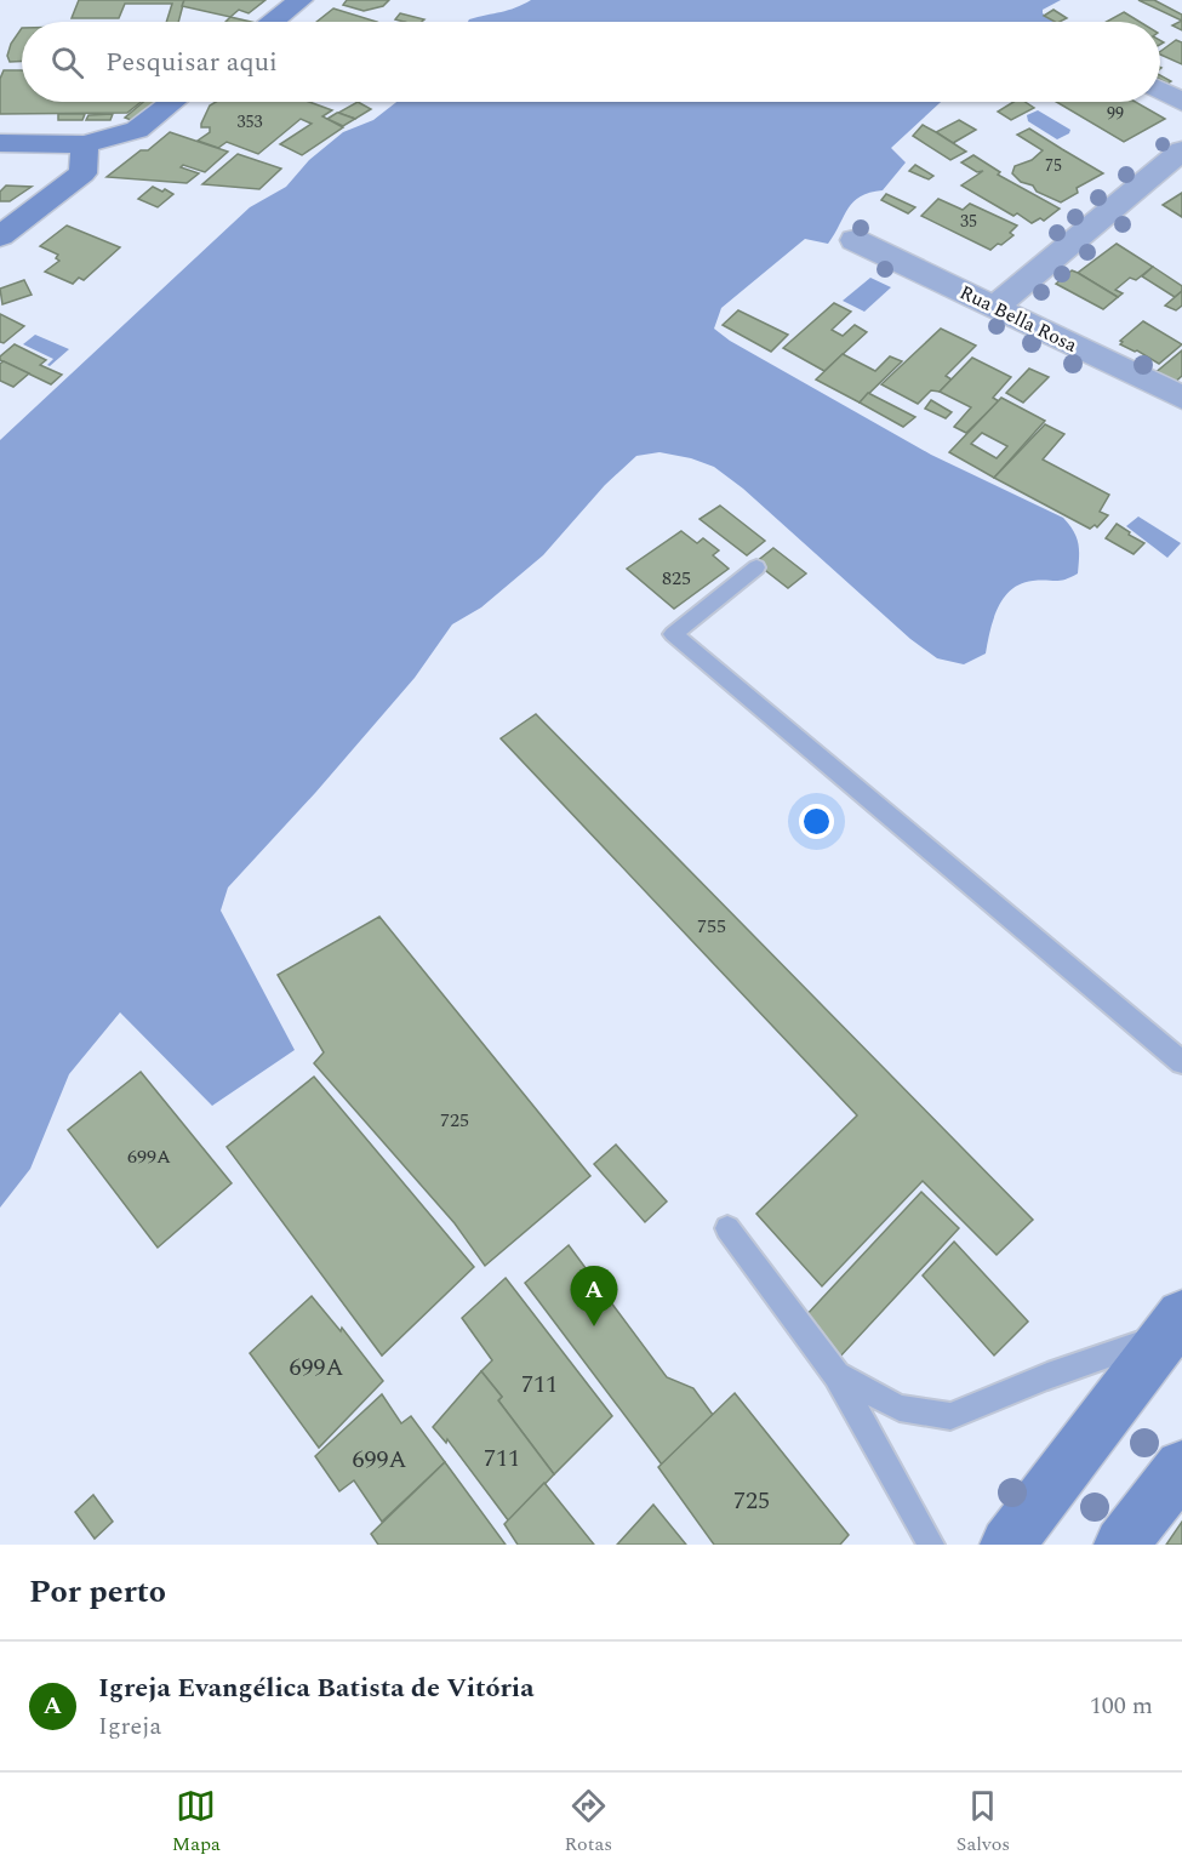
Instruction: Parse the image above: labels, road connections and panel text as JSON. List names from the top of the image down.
{
  "streets": {
    "street": ["Rua Bella Rosa"]
  },
  "house_numbers": [
    "99",
    "353",
    "75",
    "35",
    "825",
    "755",
    "725",
    "699A",
    "699A",
    "711",
    "711",
    "699A",
    "725"
  ],
  "page": {
    "search": "Pesquisar aqui",
    "pins": "A",
    "heading": "Por perto",
    "list": [
      {
        "mark": "A",
        "name": "Igreja Evangélica Batista de Vitória",
        "note": "Igreja",
        "value": "100 m"
      }
    ],
    "nav": ["Mapa", "Rotas", "Salvos"]
  }
}
